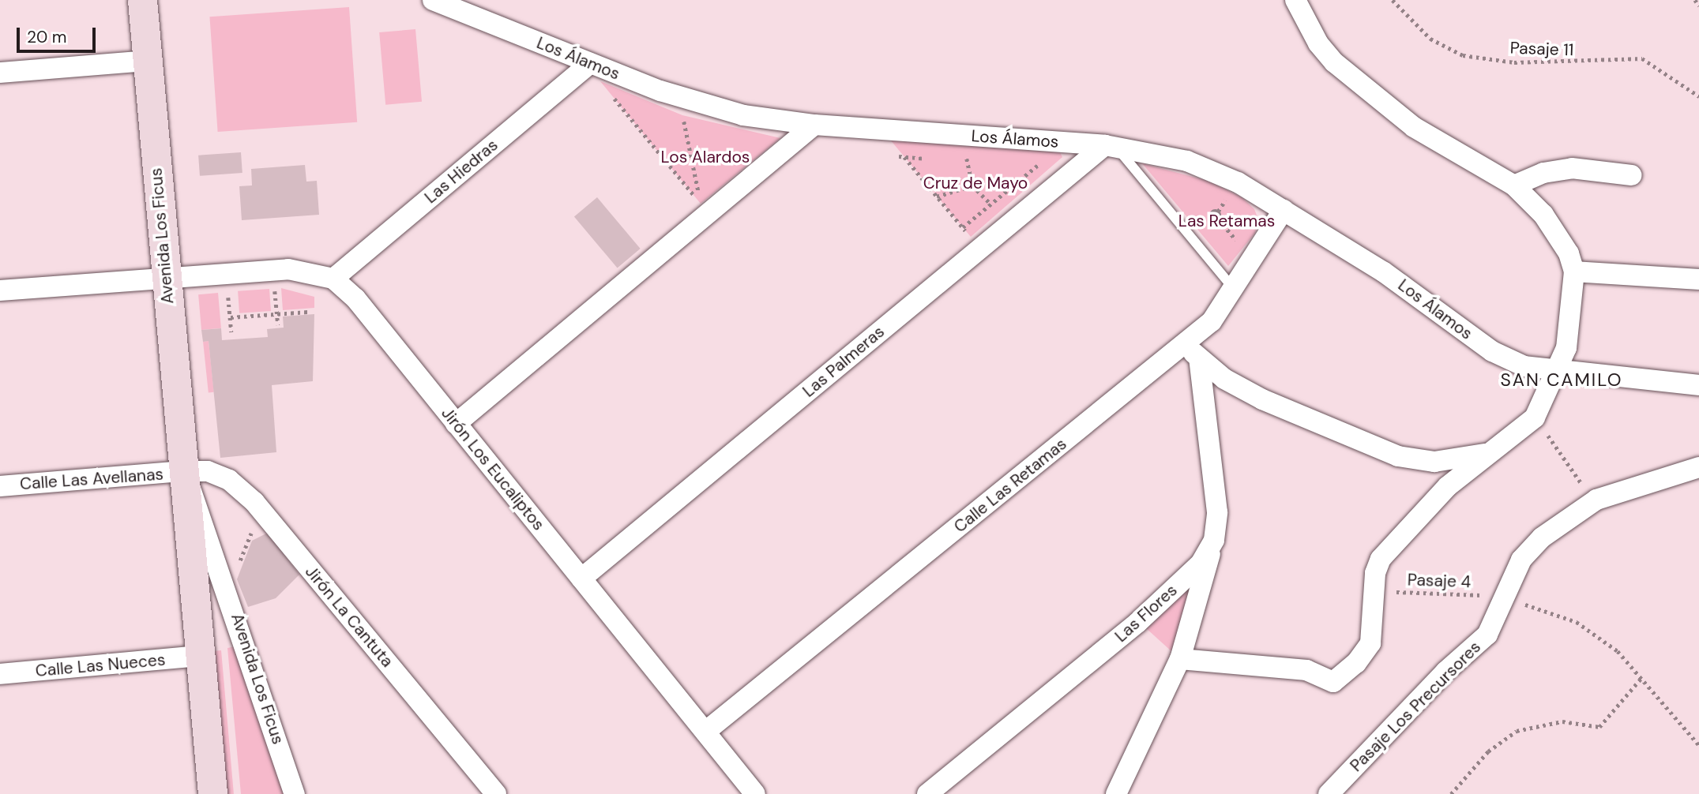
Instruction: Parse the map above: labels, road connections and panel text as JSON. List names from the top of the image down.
{
  "streets": {
    "street": [
      "Los Álamos",
      "Las Hiedras",
      "Avenida Los Ficus",
      "Las Palmeras",
      "Jirón Los Eucaliptos",
      "Calle Las Avellanas",
      "Calle Las Retamas",
      "Las Flores",
      "Jirón La Cantuta",
      "Calle Las Nueces",
      "Pasaje Los Precursores"
    ],
    "path": ["Pasaje 11", "Pasaje 4"]
  },
  "crossings": [
    ["Los Álamos", "Las Hiedras"],
    ["Los Álamos", "Las Palmeras"],
    ["Los Álamos", "Calle Las Retamas"],
    ["Las Hiedras", "Jirón Los Eucaliptos"],
    ["Avenida Los Ficus", "Jirón Los Eucaliptos"],
    ["Avenida Los Ficus", "Calle Las Avellanas"],
    ["Avenida Los Ficus", "Jirón La Cantuta"],
    ["Avenida Los Ficus", "Calle Las Nueces"],
    ["Las Palmeras", "Jirón Los Eucaliptos"],
    ["Jirón Los Eucaliptos", "Calle Las Retamas"],
    ["Calle Las Avellanas", "Jirón La Cantuta"],
    ["Calle Las Retamas", "Las Flores"],
    ["Pasaje 4", "Pasaje Los Precursores"]
  ],
  "districts": ["SAN CAMILO"],
  "parks": ["Los Alardos", "Cruz de Mayo", "Las Retamas"],
  "scale_bar": "20 m"
}
